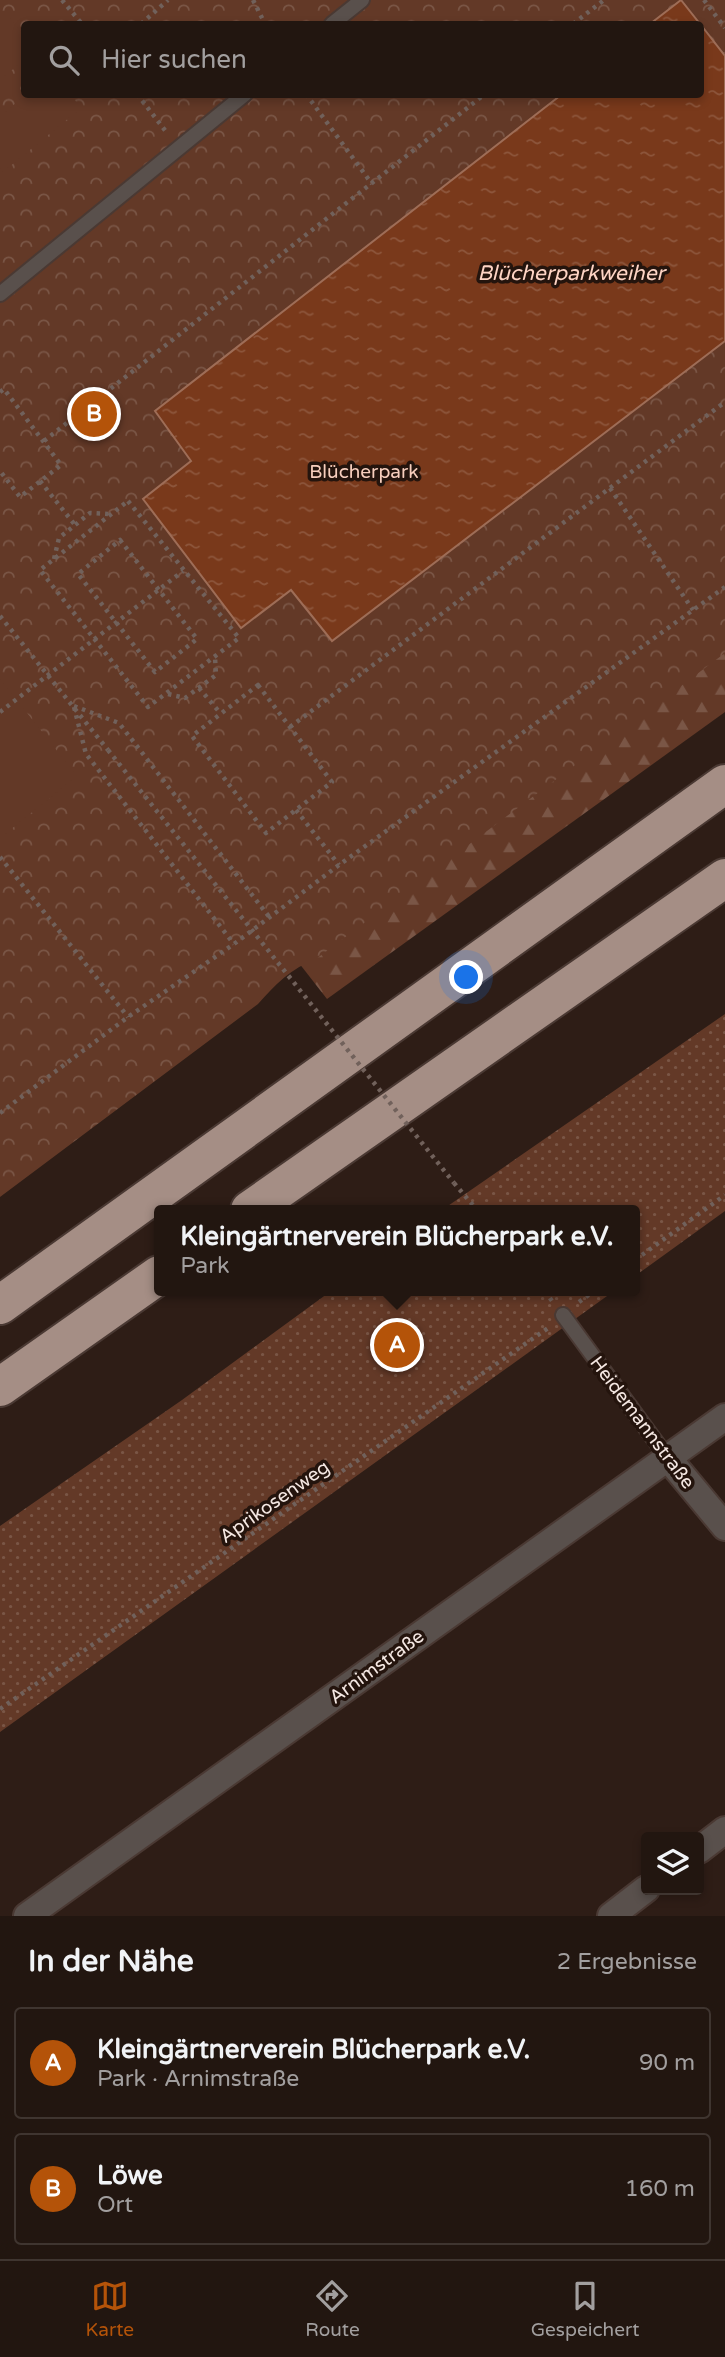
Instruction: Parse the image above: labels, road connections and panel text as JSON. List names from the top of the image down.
{
  "streets": {
    "street": ["Heidemannstraße", "Arnimstraße"],
    "path": ["Aprikosenweg"]
  },
  "crossings": [
    ["Heidemannstraße", "Aprikosenweg"],
    ["Heidemannstraße", "Arnimstraße"]
  ],
  "water": ["Blücherparkweiher"],
  "parks": ["Blücherpark"],
  "page": {
    "search": "Hier suchen",
    "pins": ["B", "A"],
    "popup": ["Kleingärtnerverein Blücherpark e.V.", "Park"],
    "heading": ["In der Nähe", "2 Ergebnisse"],
    "list": [
      {
        "mark": "A",
        "name": "Kleingärtnerverein Blücherpark e.V.",
        "note": "Park · Arnimstraße",
        "value": "90 m"
      },
      {
        "mark": "B",
        "name": "Löwe",
        "note": "Ort",
        "value": "160 m"
      }
    ],
    "nav": ["Karte", "Route", "Gespeichert"]
  }
}
